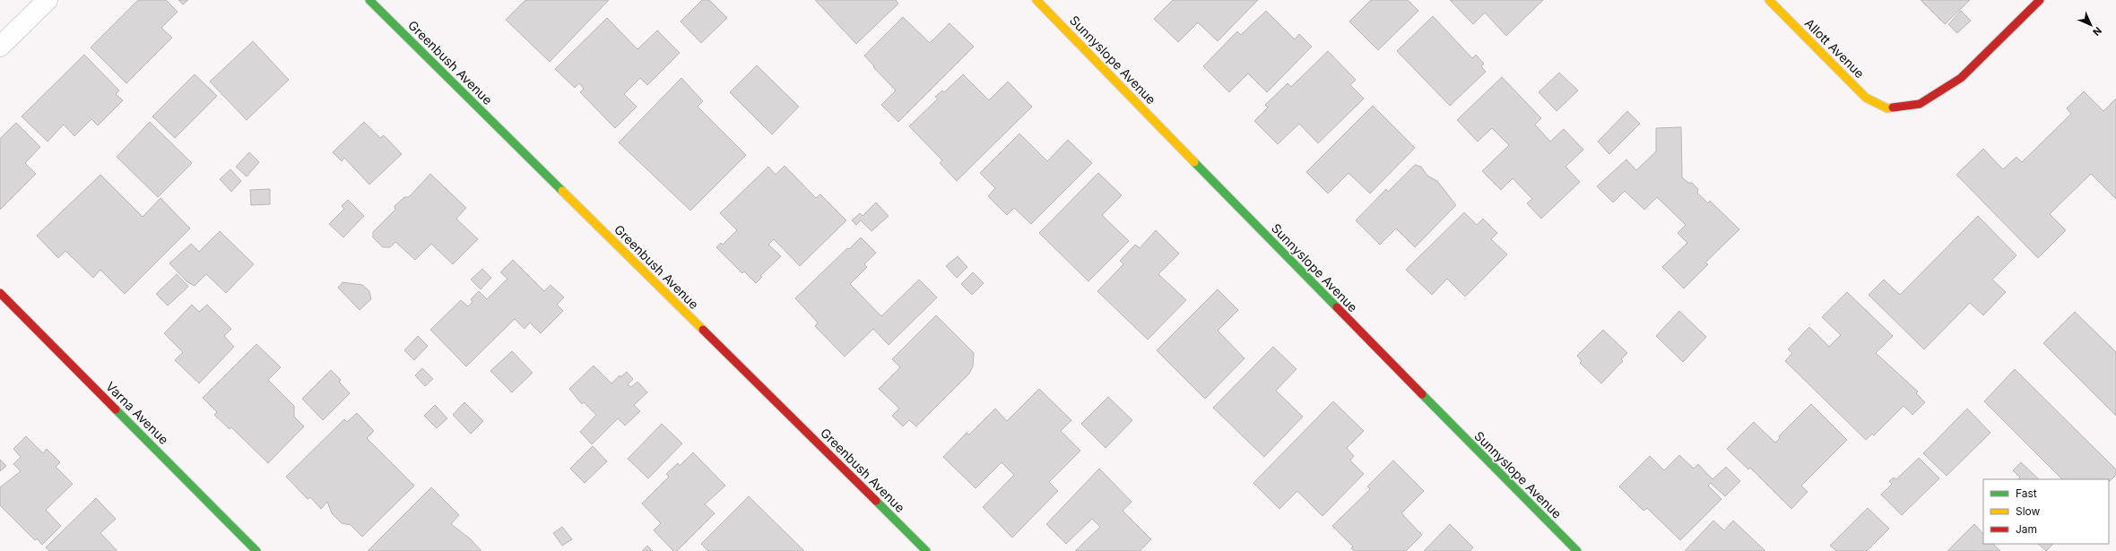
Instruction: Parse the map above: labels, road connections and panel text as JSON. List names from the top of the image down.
{
  "streets": {
    "street": [
      "Allott Avenue",
      "Sunnyslope Avenue",
      "Greenbush Avenue",
      "Varna Avenue"
    ]
  },
  "legend": ["Fast", "Slow", "Jam"],
  "north": "bottom right"
}
